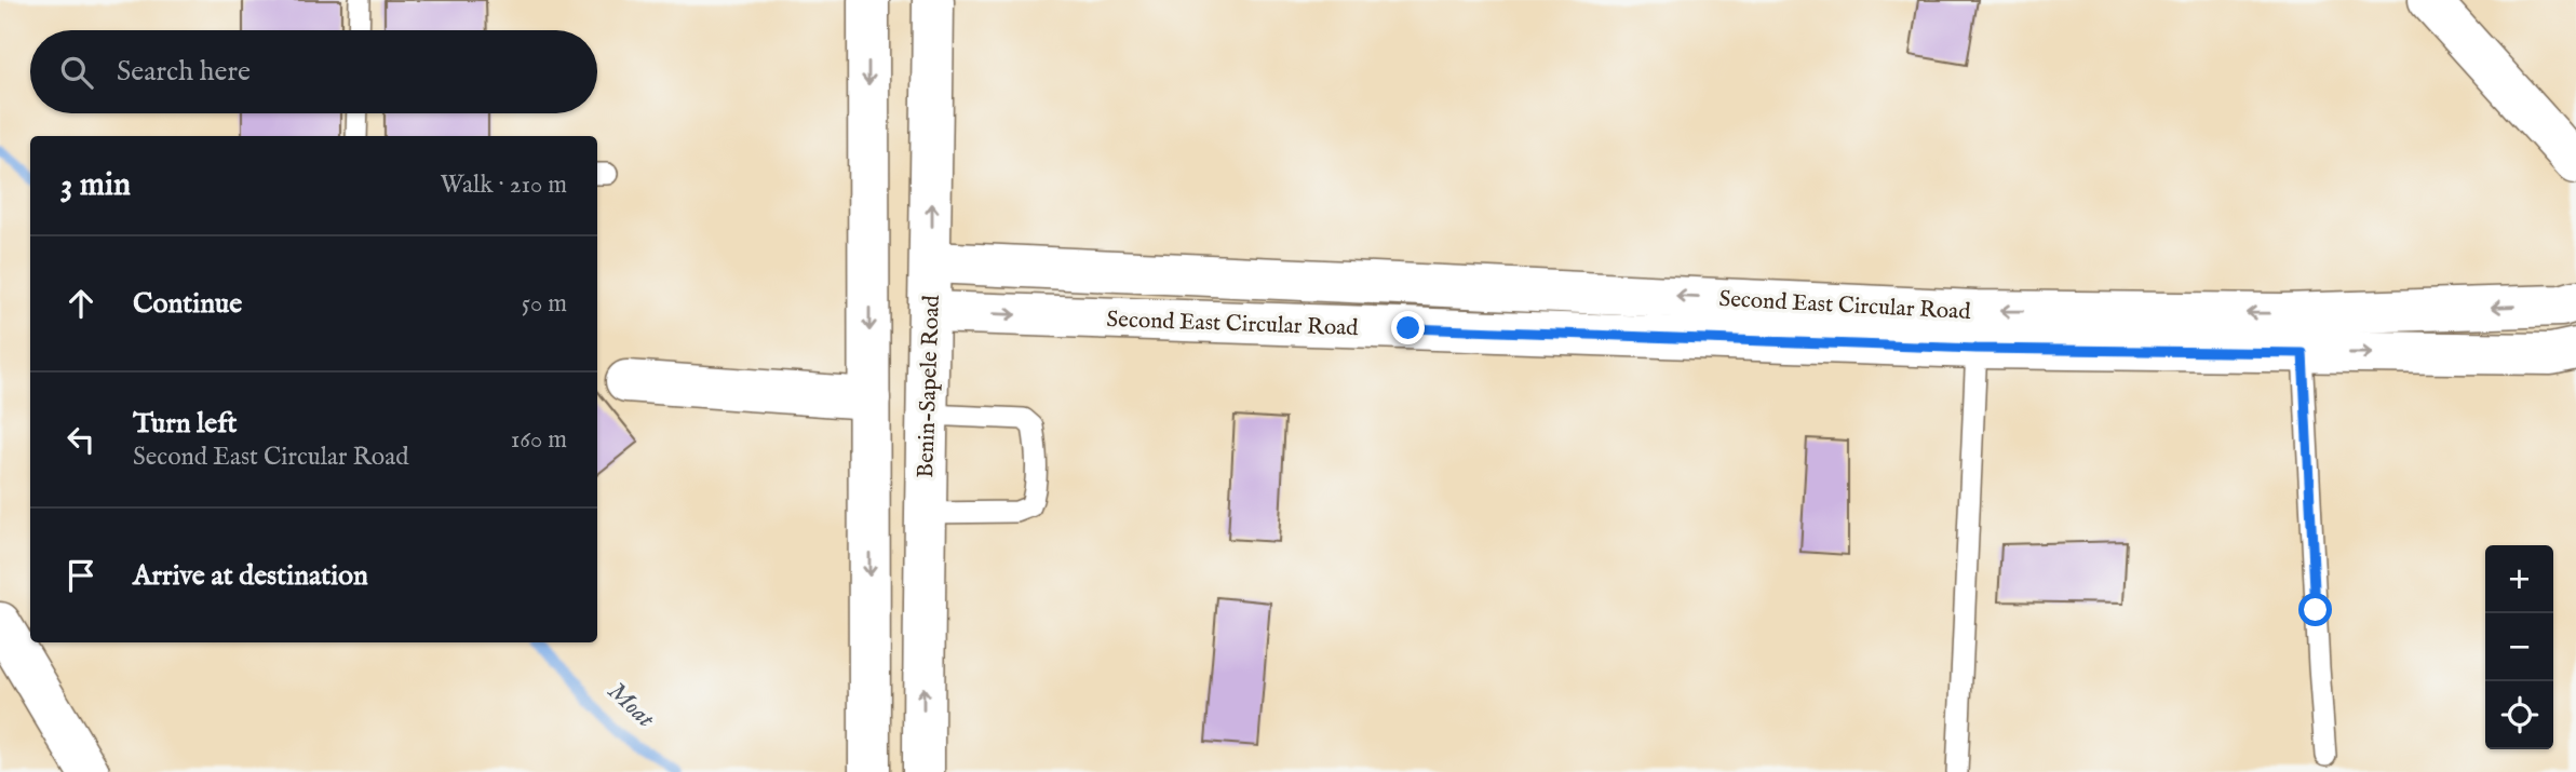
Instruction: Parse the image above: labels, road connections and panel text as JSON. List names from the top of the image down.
{
  "streets": {
    "main road": ["Second East Circular Road", "Benin-Sapele Road"]
  },
  "crossings": [
    ["Second East Circular Road", "Benin-Sapele Road"]
  ],
  "water": ["Moat"],
  "page": {
    "search": "Search here",
    "heading": ["3 min", "Walk · 210 m"],
    "list": [
      ["Continue", "50 m"],
      ["Turn left", "Second East Circular Road", "160 m"],
      "Arrive at destination"
    ],
    "map_buttons": ["+", "−"]
  }
}
